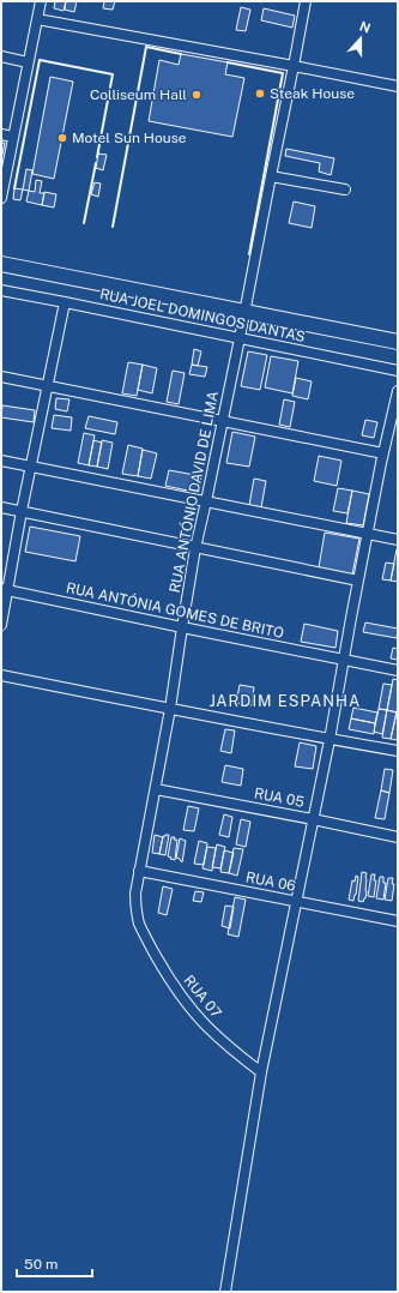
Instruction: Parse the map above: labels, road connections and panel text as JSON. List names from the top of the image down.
{
  "streets": {
    "street": [
      "RUA JOEL DOMINGOS DANTAS",
      "RUA ANTÓNIO DAVID DE LIMA",
      "RUA ANTÓNIA GOMES DE BRITO",
      "RUA 05",
      "RUA 06",
      "RUA 07"
    ]
  },
  "crossings": [
    ["RUA JOEL DOMINGOS DANTAS", "RUA ANTÓNIO DAVID DE LIMA"],
    ["RUA ANTÓNIO DAVID DE LIMA", "RUA ANTÓNIA GOMES DE BRITO"],
    ["RUA ANTÓNIO DAVID DE LIMA", "RUA 05"],
    ["RUA ANTÓNIO DAVID DE LIMA", "RUA 06"],
    ["RUA ANTÓNIO DAVID DE LIMA", "RUA 07"]
  ],
  "districts": ["JARDIM ESPANHA"],
  "places": ["Steak House", "Colliseum Hall", "Motel Sun House"],
  "scale_bar": "50 m",
  "north": "top"
}
